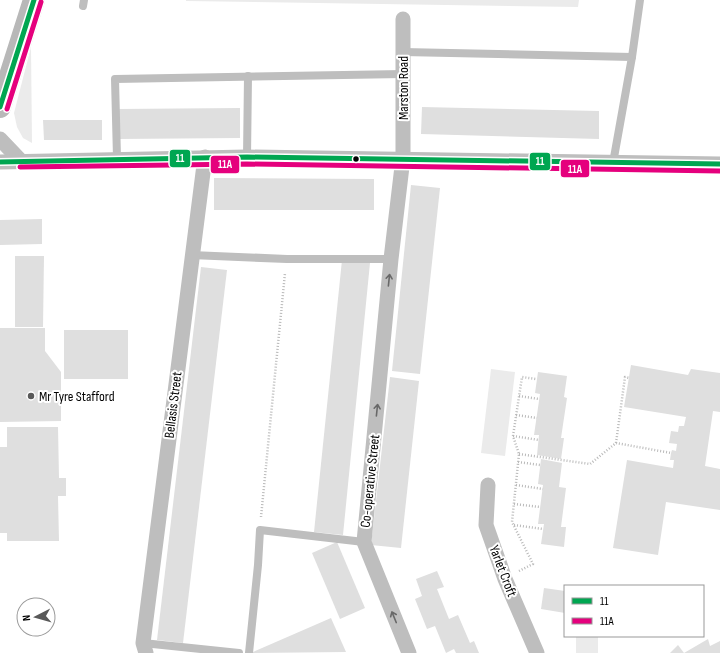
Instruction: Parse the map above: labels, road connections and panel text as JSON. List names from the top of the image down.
{
  "streets": {
    "street": [
      "Marston Road",
      "Bellasis Street",
      "Co-operative Street",
      "Yarlet Croft"
    ]
  },
  "crossings": [
    ["Marston Road", "Co-operative Street"]
  ],
  "one_way": ["Co-operative Street"],
  "places": ["Mr Tyre Stafford"],
  "lines": ["transit line 11", "transit line 11A"],
  "legend": ["11", "11A"],
  "north": "left"
}
